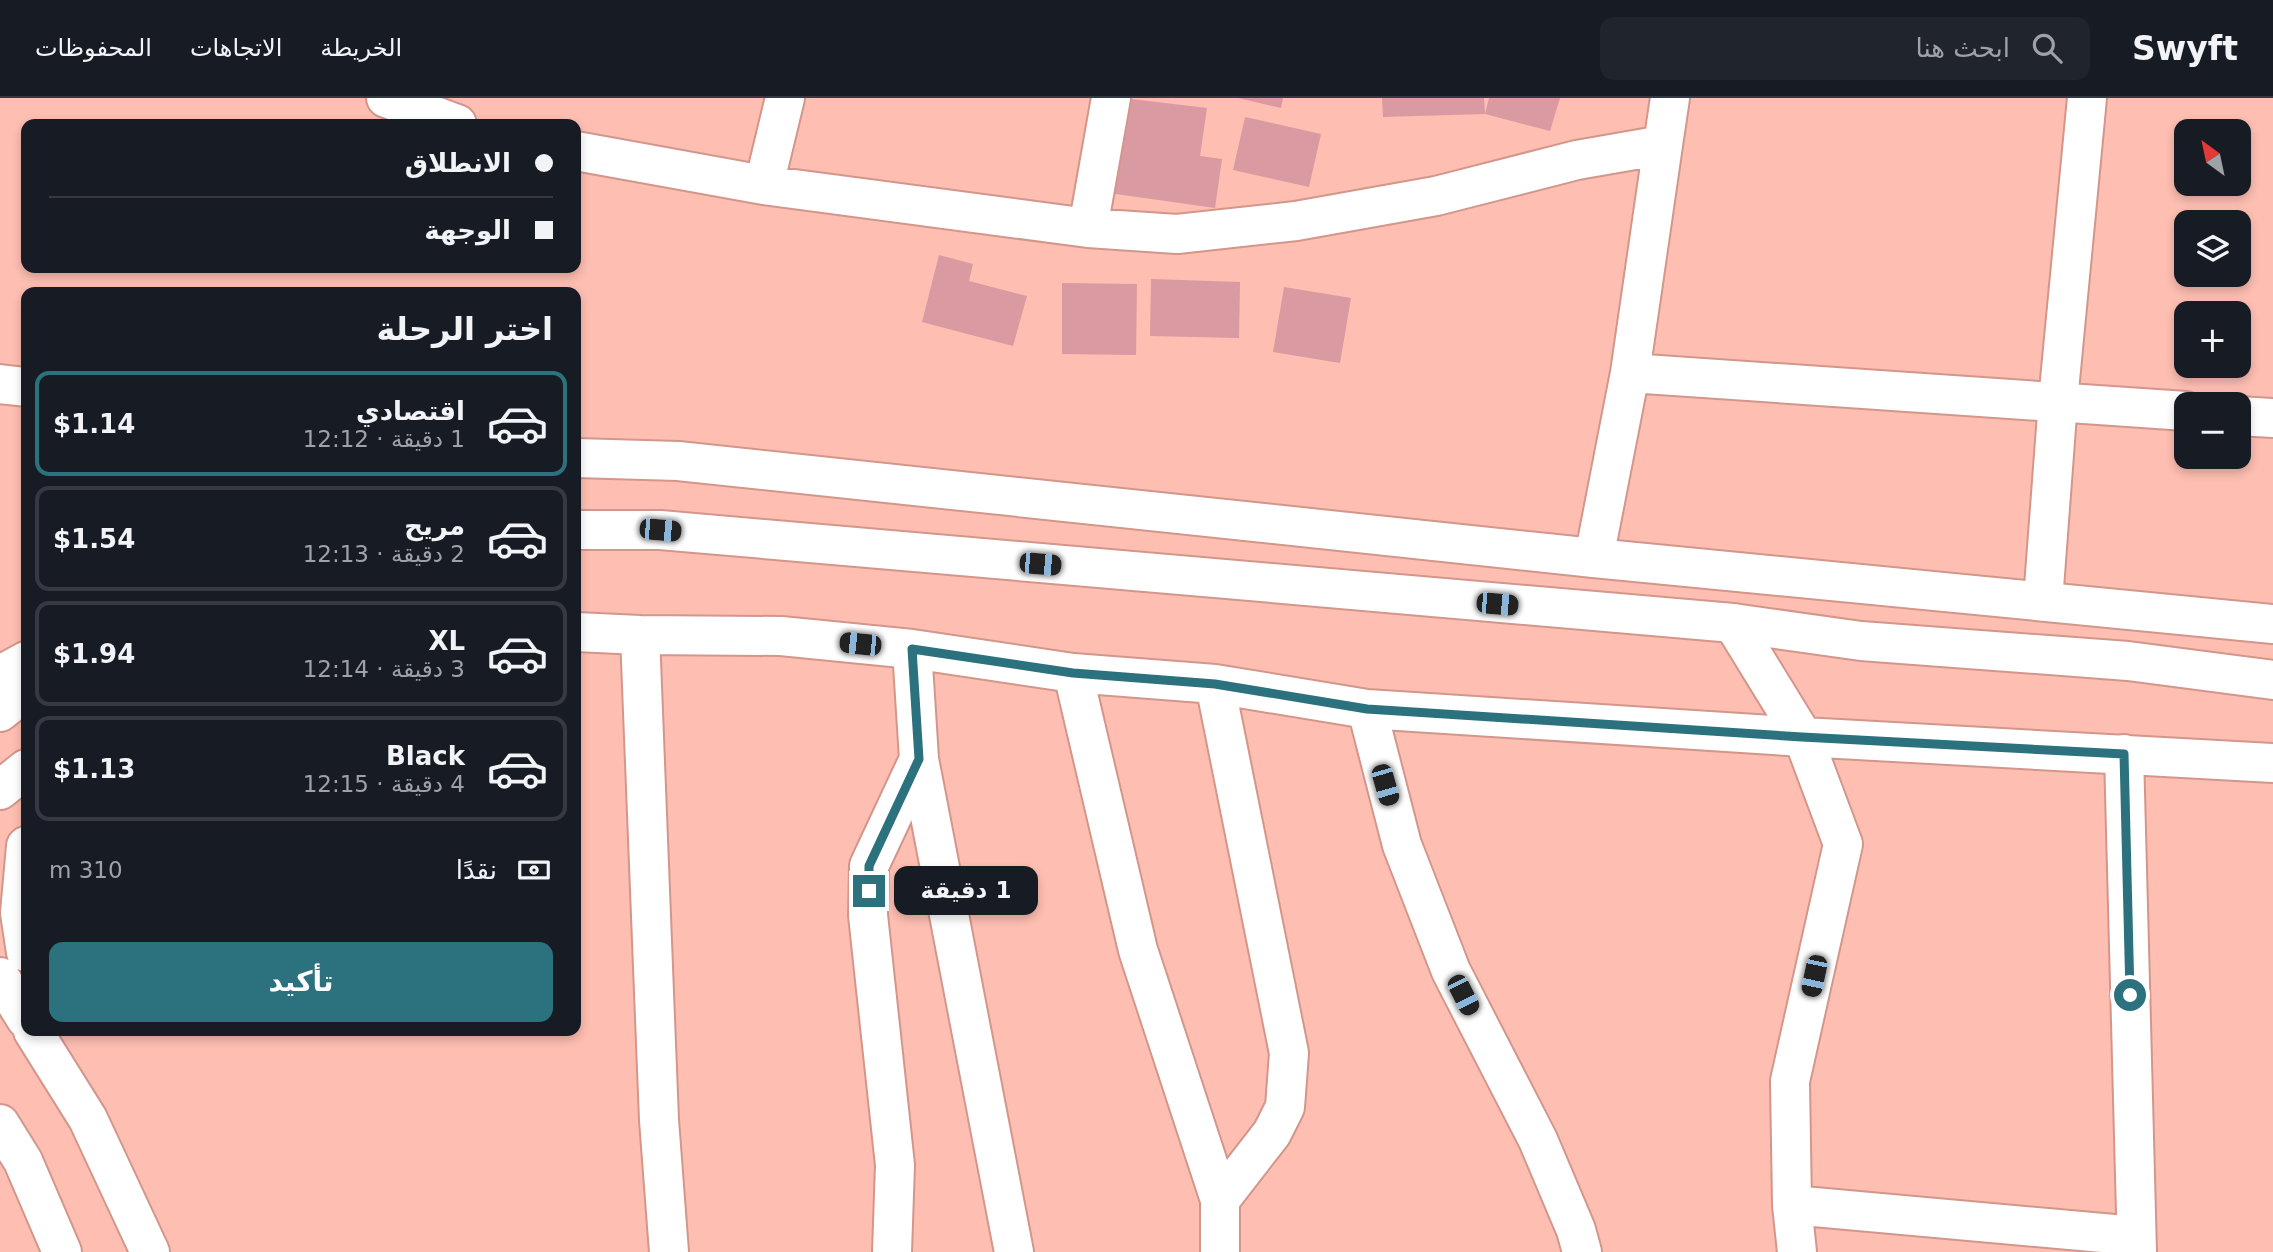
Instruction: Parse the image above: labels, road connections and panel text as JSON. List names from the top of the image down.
{
  "north": "top left",
  "page": {
    "header": "Swyft",
    "search": "ابحث هنا",
    "nav": ["الخريطة", "الاتجاهات", "المحفوظات"],
    "map_buttons": ["+", "−"],
    "banner": ["الانطلاق", "الوجهة"],
    "heading": "اختر الرحلة",
    "list": [
      {
        "name": "اقتصادي",
        "note": "1 دقيقة · 12:12",
        "value": "$1.14"
      },
      {
        "name": "مريح",
        "note": "2 دقيقة · 12:13",
        "value": "$1.54"
      },
      {
        "name": "XL",
        "note": "3 دقيقة · 12:14",
        "value": "$1.94"
      },
      {
        "name": "Black",
        "note": "4 دقيقة · 12:15",
        "value": "$1.13"
      }
    ],
    "pay": ["نقدًا", "310 m"],
    "bubble": "1 دقيقة",
    "buttons": "تأكيد"
  }
}
